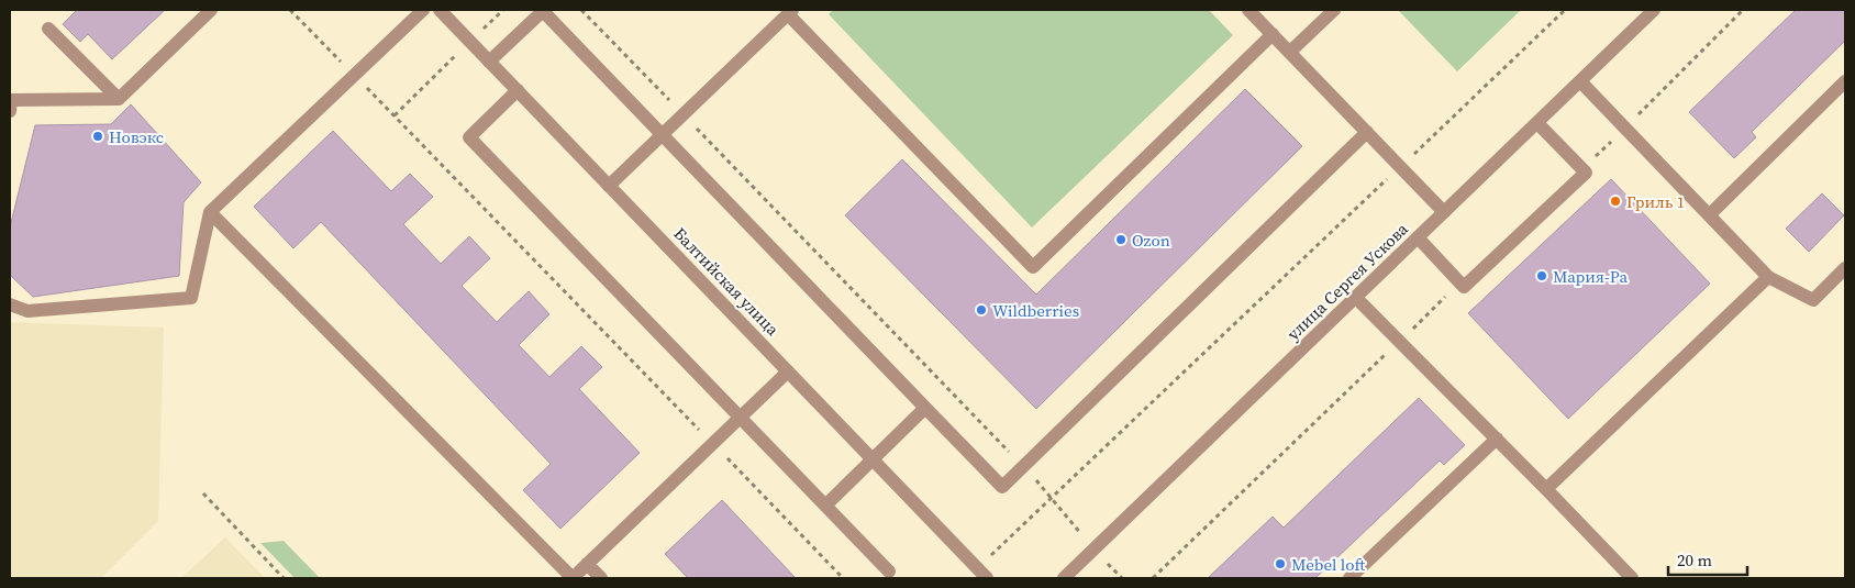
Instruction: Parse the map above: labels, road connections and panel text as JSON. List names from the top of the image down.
{
  "streets": {
    "street": ["Балтийская улица", "улица Сергея Ускова"]
  },
  "places": [
    "Новэкс",
    "Гриль 1",
    "Ozon",
    "Мария-Ра",
    "Wildberries",
    "Mebel loft"
  ],
  "scale_bar": "20 m"
}
